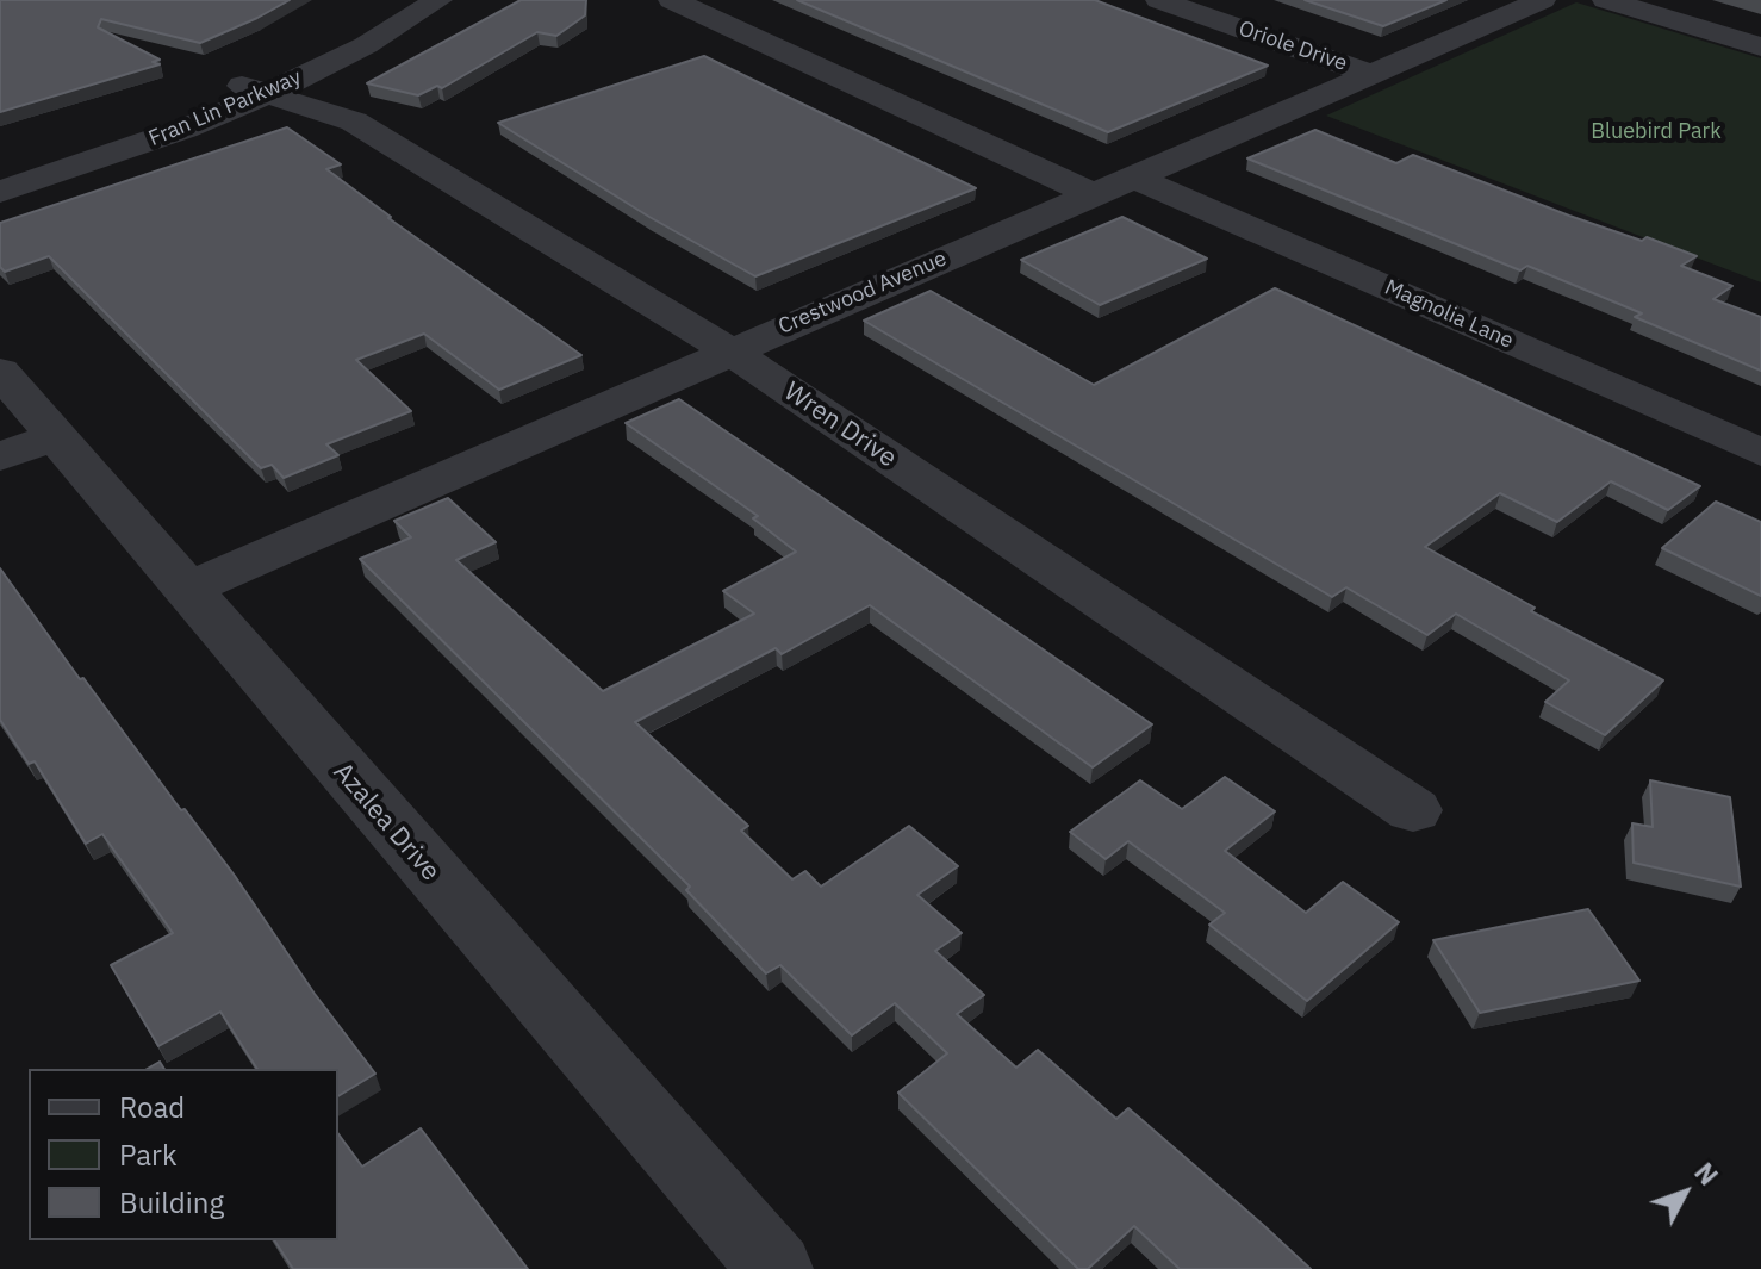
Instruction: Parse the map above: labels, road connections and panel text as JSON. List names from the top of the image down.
{
  "streets": {
    "street": [
      "Oriole Drive",
      "Fran Lin Parkway",
      "Crestwood Avenue",
      "Magnolia Lane",
      "Wren Drive",
      "Azalea Drive"
    ]
  },
  "crossings": [
    ["Oriole Drive", "Crestwood Avenue"],
    ["Fran Lin Parkway", "Wren Drive"],
    ["Crestwood Avenue", "Magnolia Lane"],
    ["Crestwood Avenue", "Wren Drive"],
    ["Crestwood Avenue", "Azalea Drive"]
  ],
  "parks": ["Bluebird Park"],
  "legend": ["Road", "Park", "Building"],
  "north": "top right"
}
